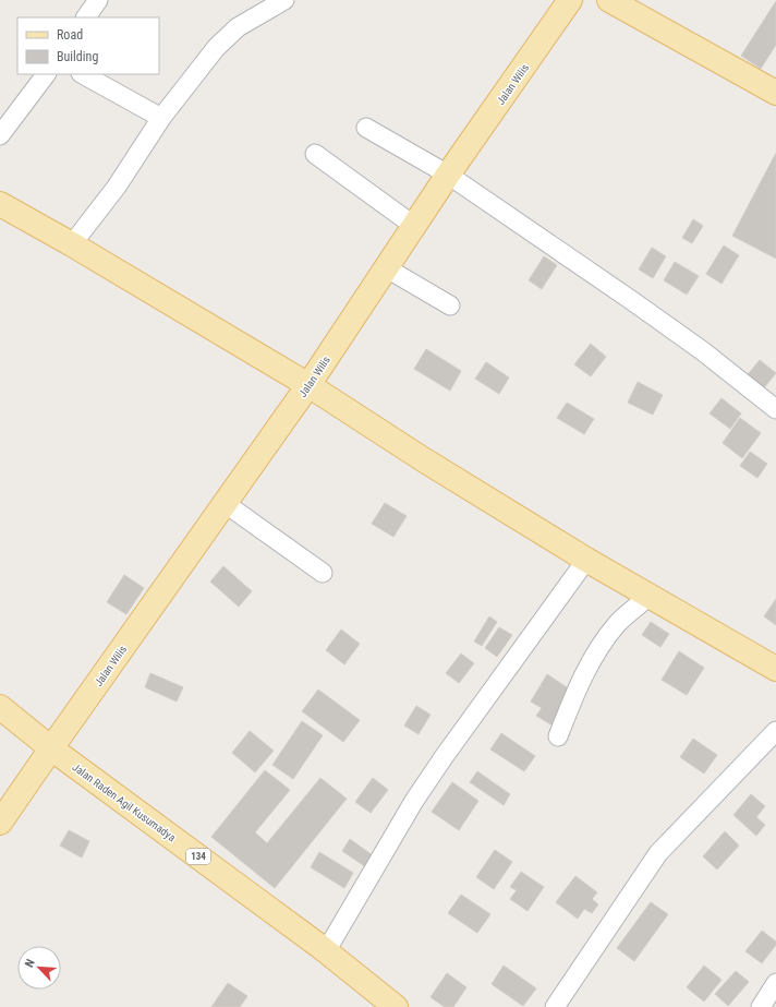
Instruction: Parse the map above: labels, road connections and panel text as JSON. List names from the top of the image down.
{
  "streets": {
    "main road": ["Jalan Wilis", "Jalan Raden Agil Kusumadya", "134"]
  },
  "crossings": [
    ["Jalan Wilis", "Jalan Raden Agil Kusumadya"]
  ],
  "legend": ["Road", "Building"],
  "north": "top left"
}
